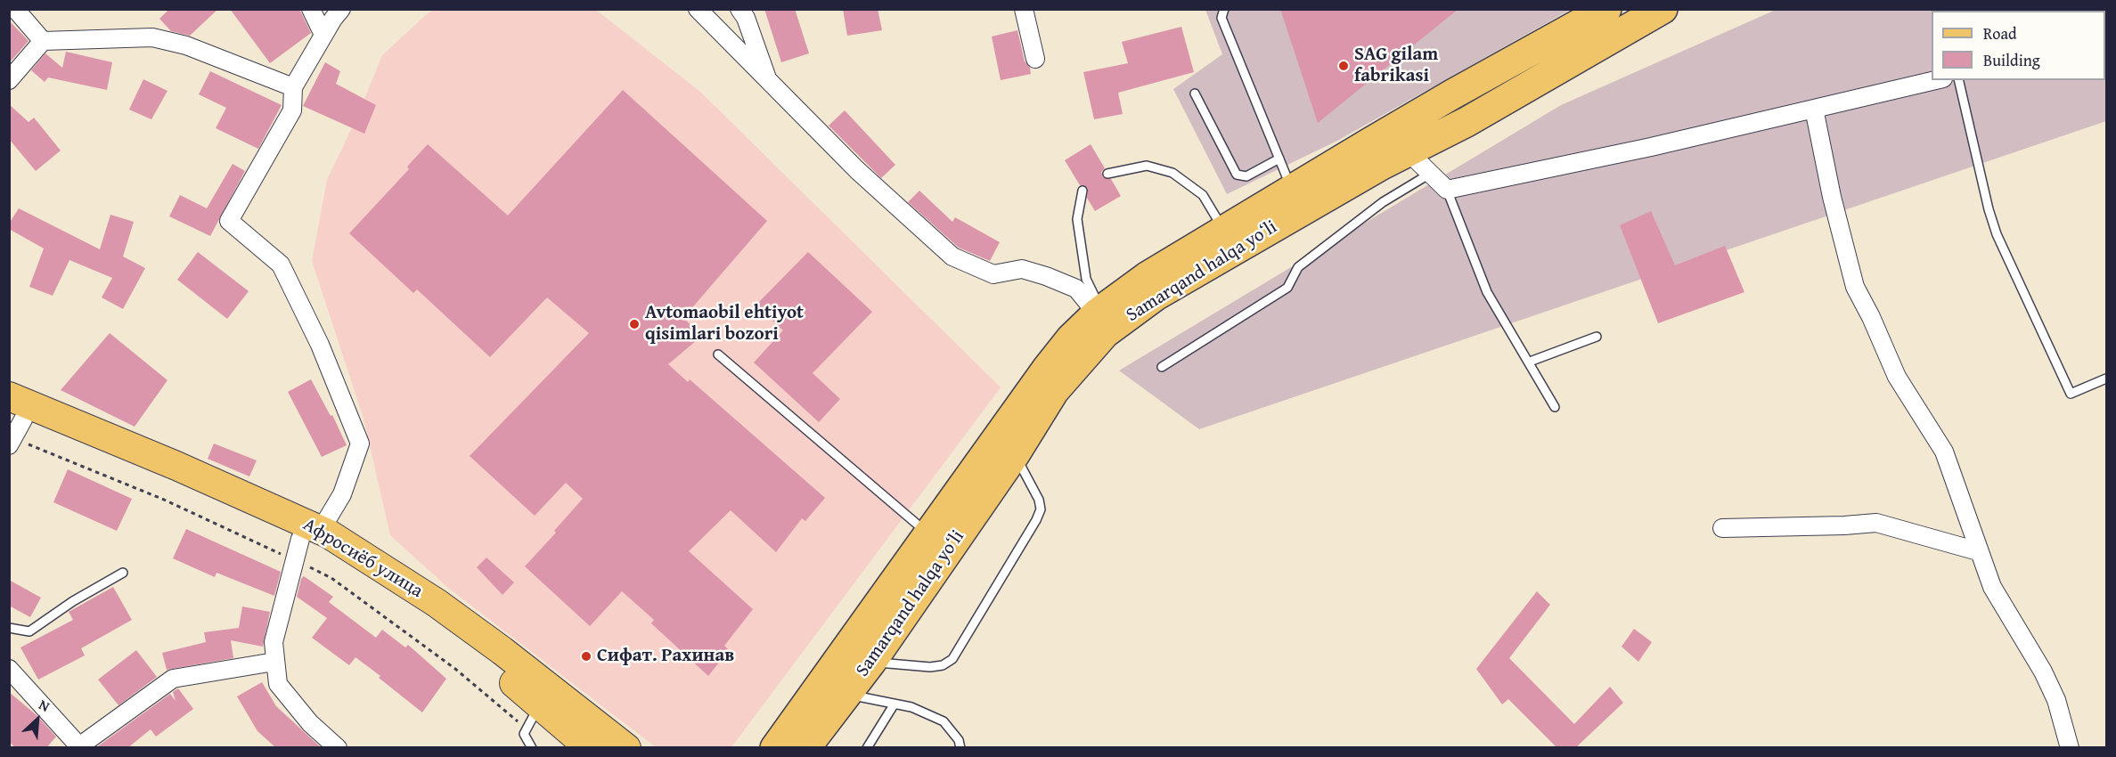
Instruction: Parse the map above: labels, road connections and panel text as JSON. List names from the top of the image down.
{
  "streets": {
    "highway": ["Samarqand halqa yoʻli"],
    "main road": ["Афросиёб улица"]
  },
  "places": ["SAG gilam fabrikasi", "Avtomaobil ehtiyot qisimlari bozori", "Сифат. Рахинав"],
  "legend": ["Road", "Building"],
  "north": "top right"
}
